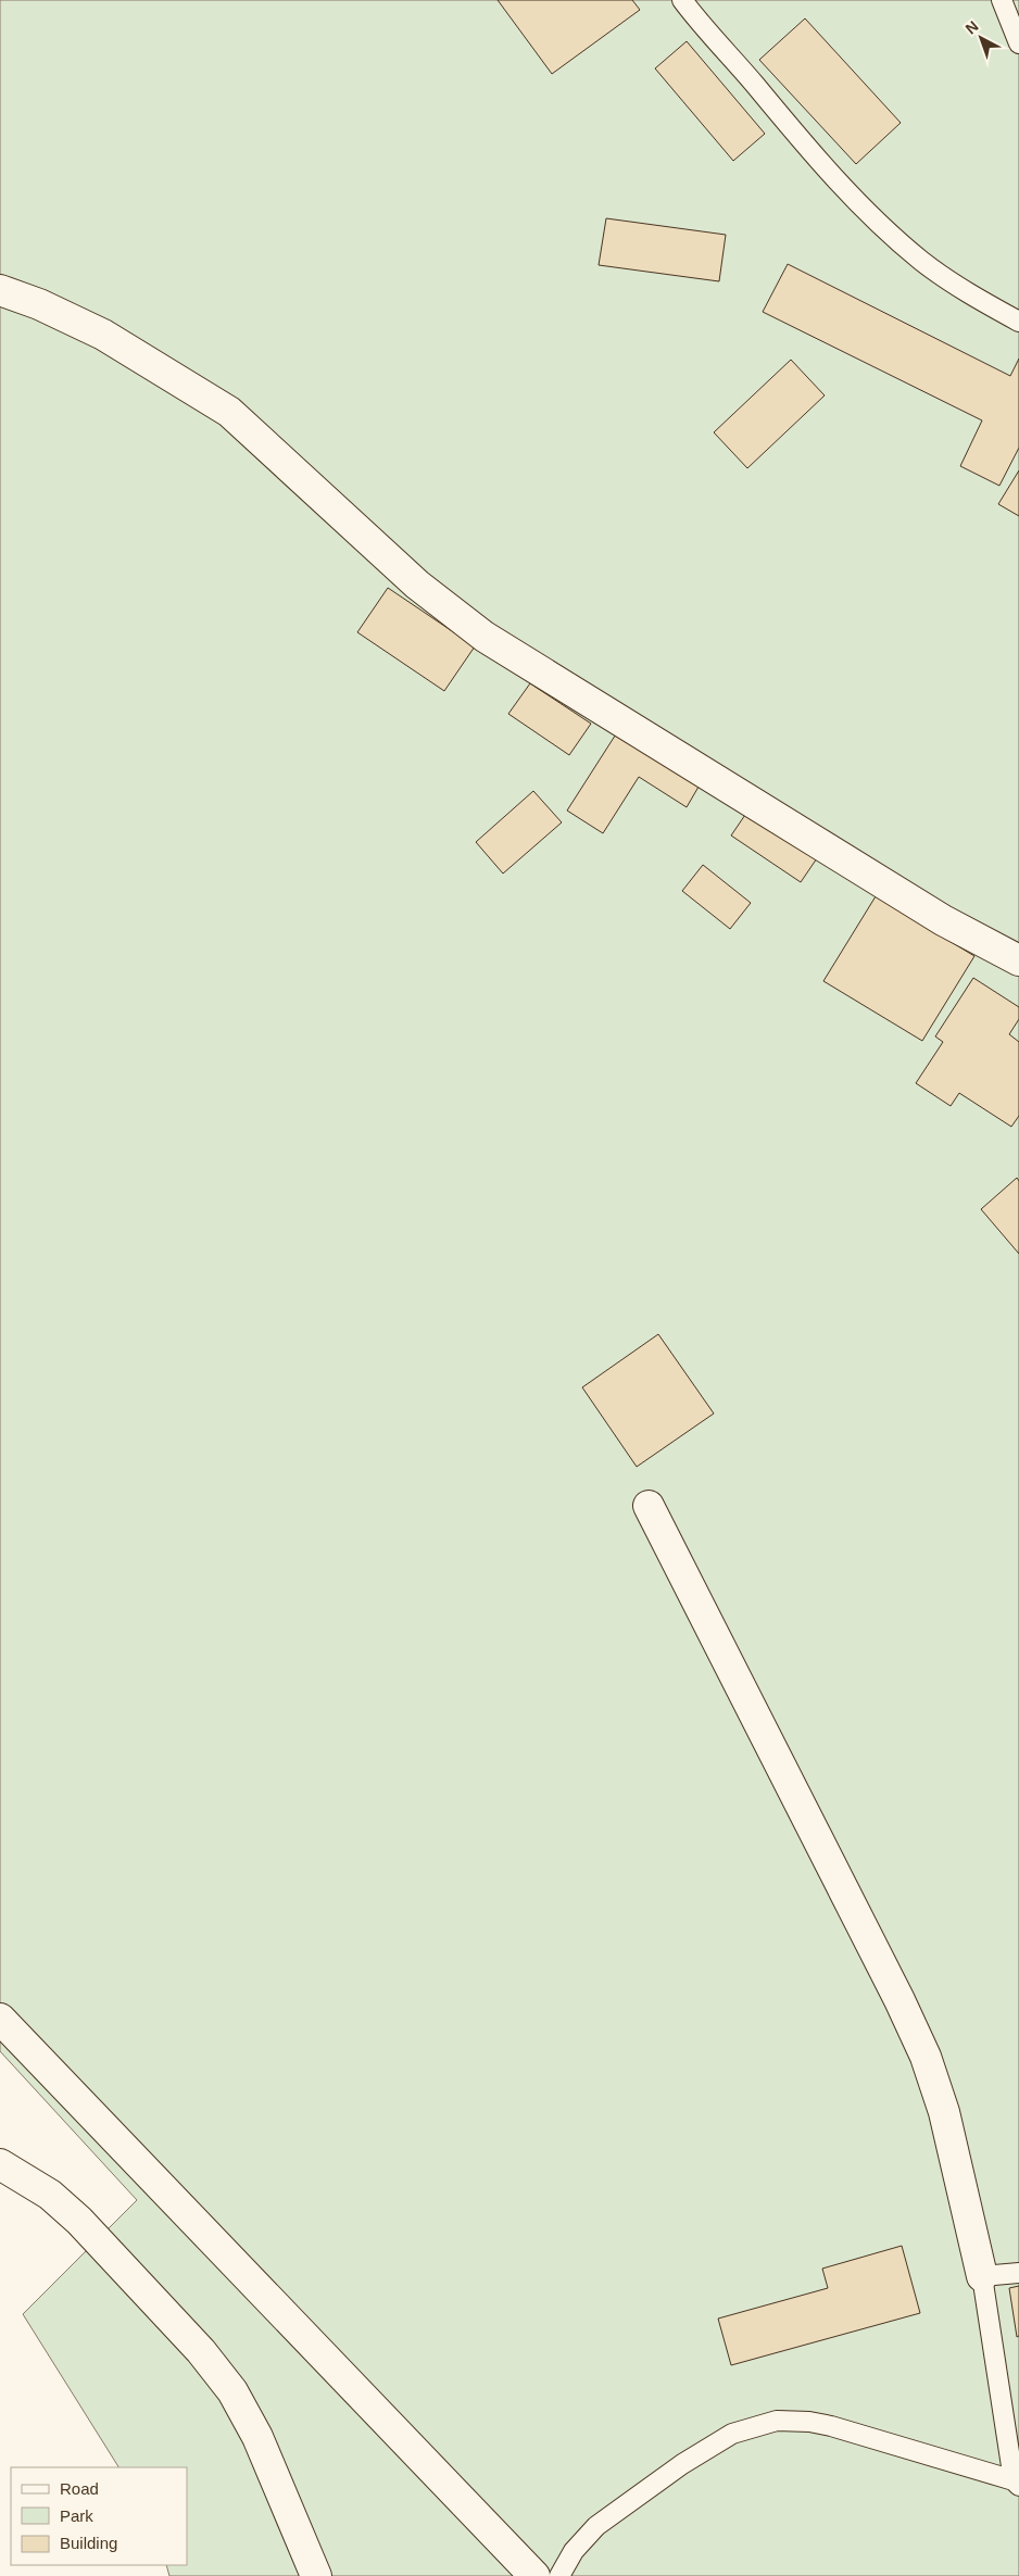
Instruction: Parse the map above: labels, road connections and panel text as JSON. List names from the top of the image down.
{
  "legend": ["Road", "Park", "Building"],
  "north": "top left"
}
